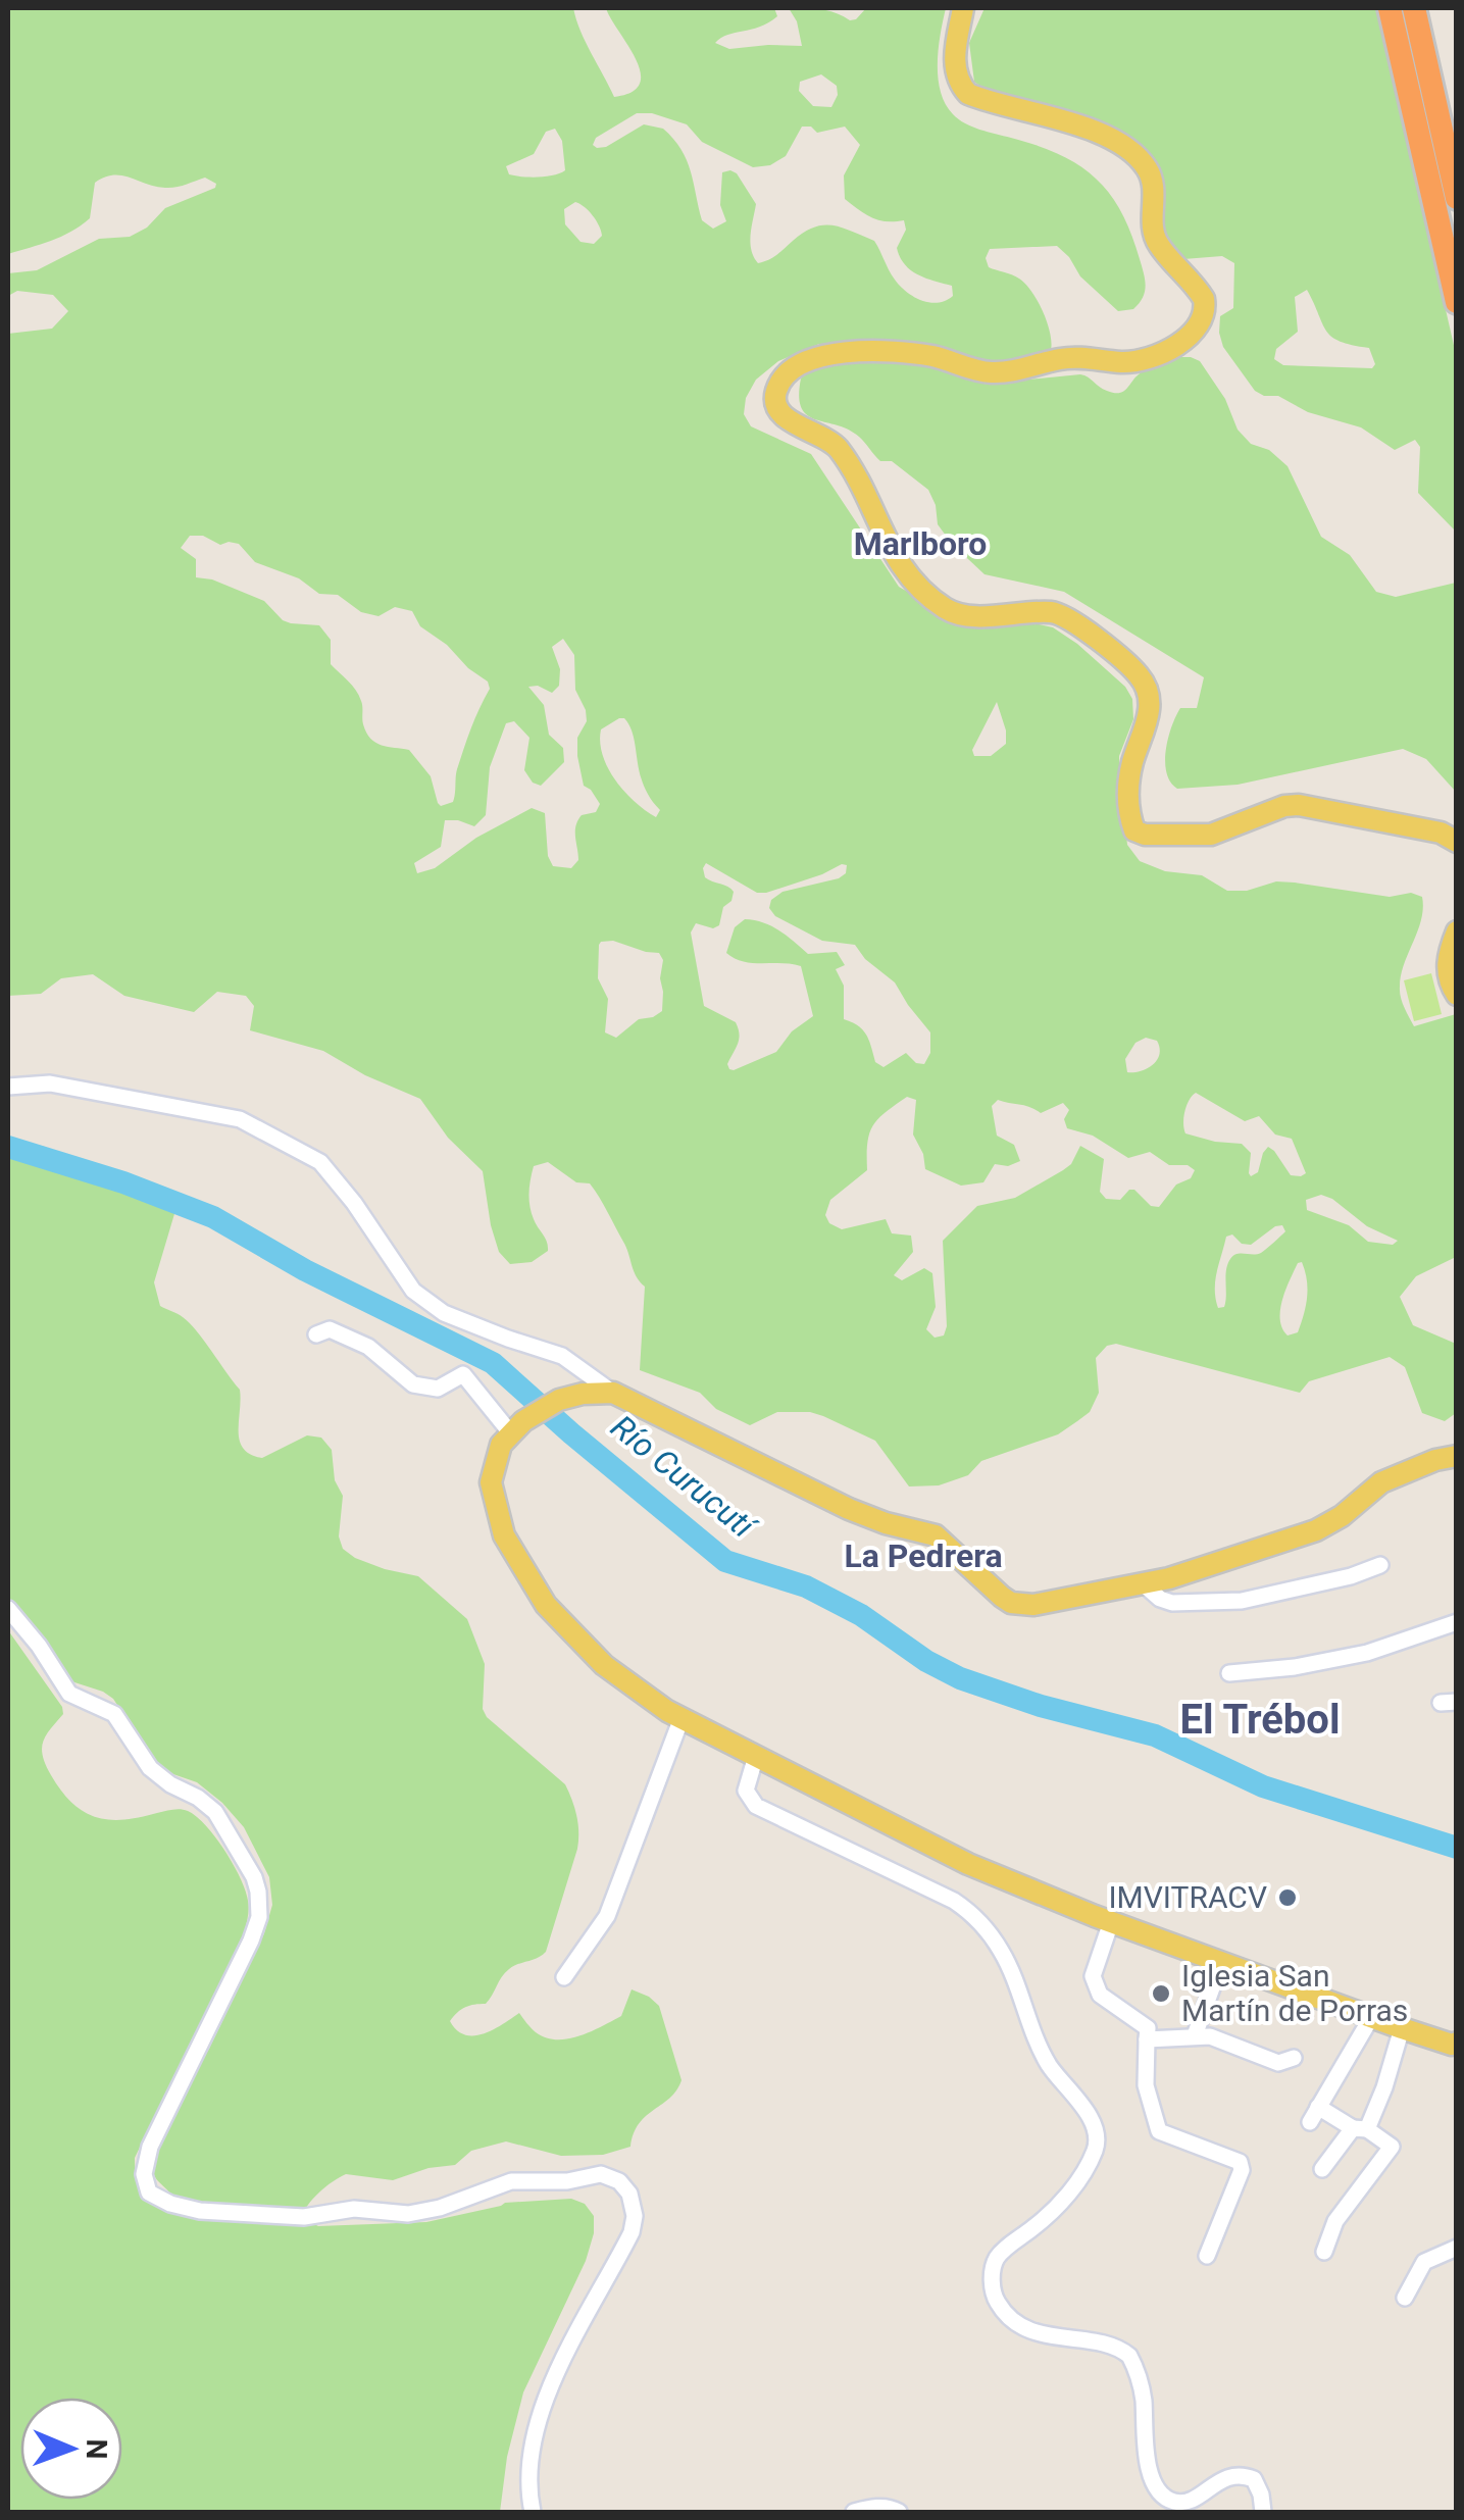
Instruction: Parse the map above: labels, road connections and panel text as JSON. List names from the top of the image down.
{
  "districts": ["Marlboro", "La Pedrera", "El Trébol"],
  "water": ["Río Curucutí"],
  "places": ["IMVITRACV", "Iglesia San Martín de Porras"],
  "north": "right"
}
